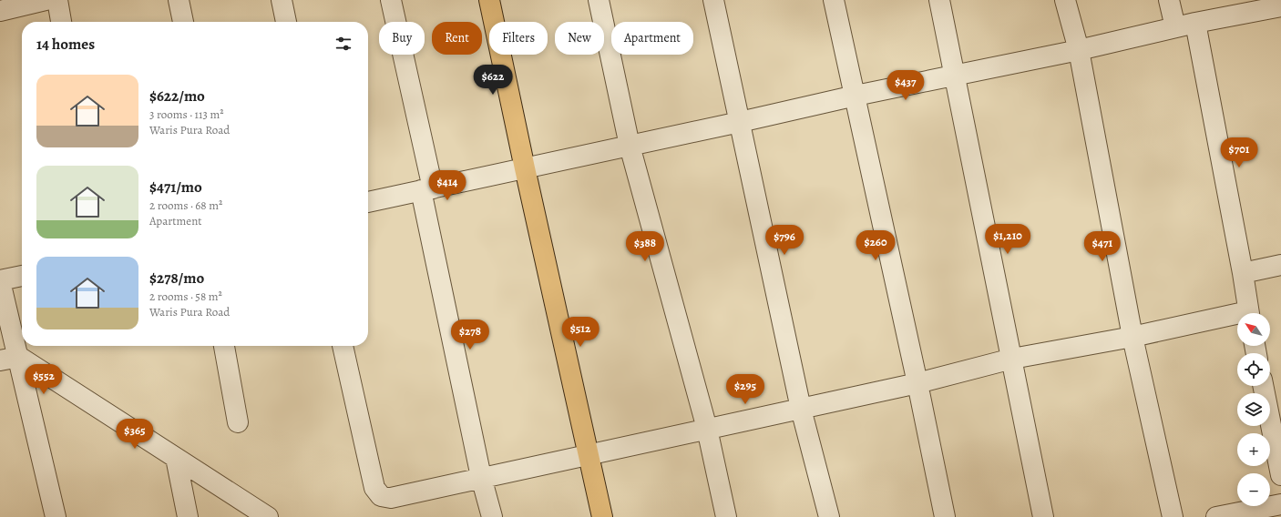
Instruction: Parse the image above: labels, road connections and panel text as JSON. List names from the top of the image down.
{
  "north": "top left",
  "page": {
    "chip": [
      "Buy",
      "Rent",
      "Filters",
      "New",
      "Apartment"
    ],
    "heading": "14 homes",
    "price": [
      "$622",
      "$437",
      "$701",
      "$414",
      "$1,210",
      "$796",
      "$260",
      "$388",
      "$471",
      "$512",
      "$278",
      "$552",
      "$295",
      "$365"
    ],
    "list": [
      {
        "name": "$622/mo",
        "note": "3 rooms · 113 m² · Waris Pura Road"
      },
      {
        "name": "$471/mo",
        "note": "2 rooms · 68 m² · Apartment"
      },
      {
        "name": "$278/mo",
        "note": "2 rooms · 58 m² · Waris Pura Road"
      }
    ],
    "map_buttons": ["+", "−"]
  }
}
